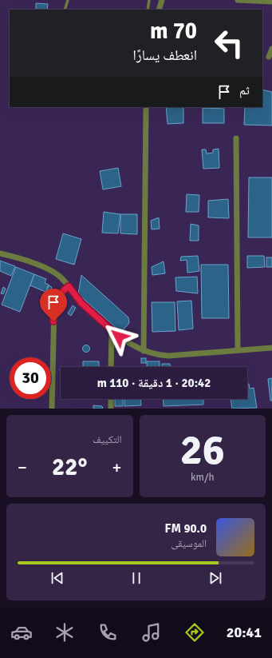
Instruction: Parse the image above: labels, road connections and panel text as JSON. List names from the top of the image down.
{
  "page": {
    "turn": ["70 m", "انعطف يسارًا"],
    "then": "ثم",
    "limit": "30",
    "trip": "20:42 · 1 دقيقة · 110 m",
    "tile": [
      ["26", "km/h"],
      "التكييف"
    ],
    "heat": ["−", "22°", "+"],
    "song": ["90.0 FM", "الموسيقى"],
    "tabs": "20:41"
  }
}
